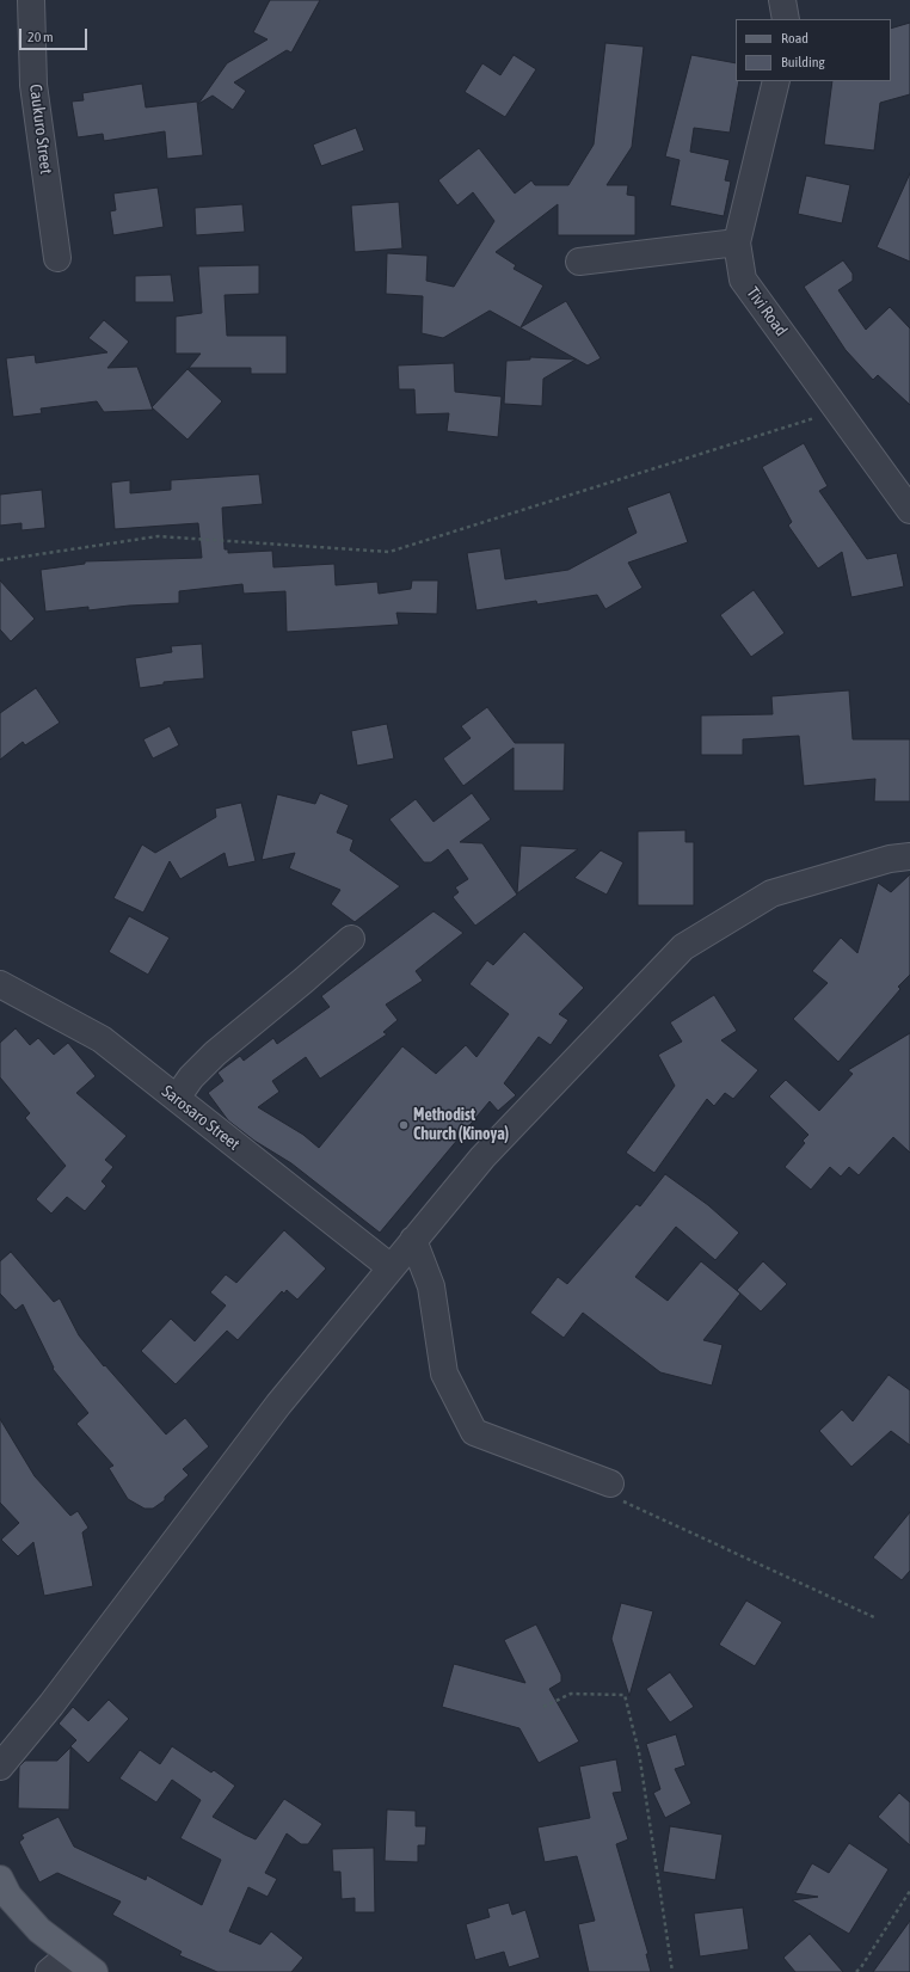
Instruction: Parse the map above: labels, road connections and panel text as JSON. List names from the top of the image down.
{
  "streets": {
    "street": ["Caukuro Street", "Tivi Road", "Sarosaro Street"]
  },
  "places": ["Methodist Church (Kinoya)"],
  "legend": ["Road", "Building"],
  "scale_bar": "20 m"
}
